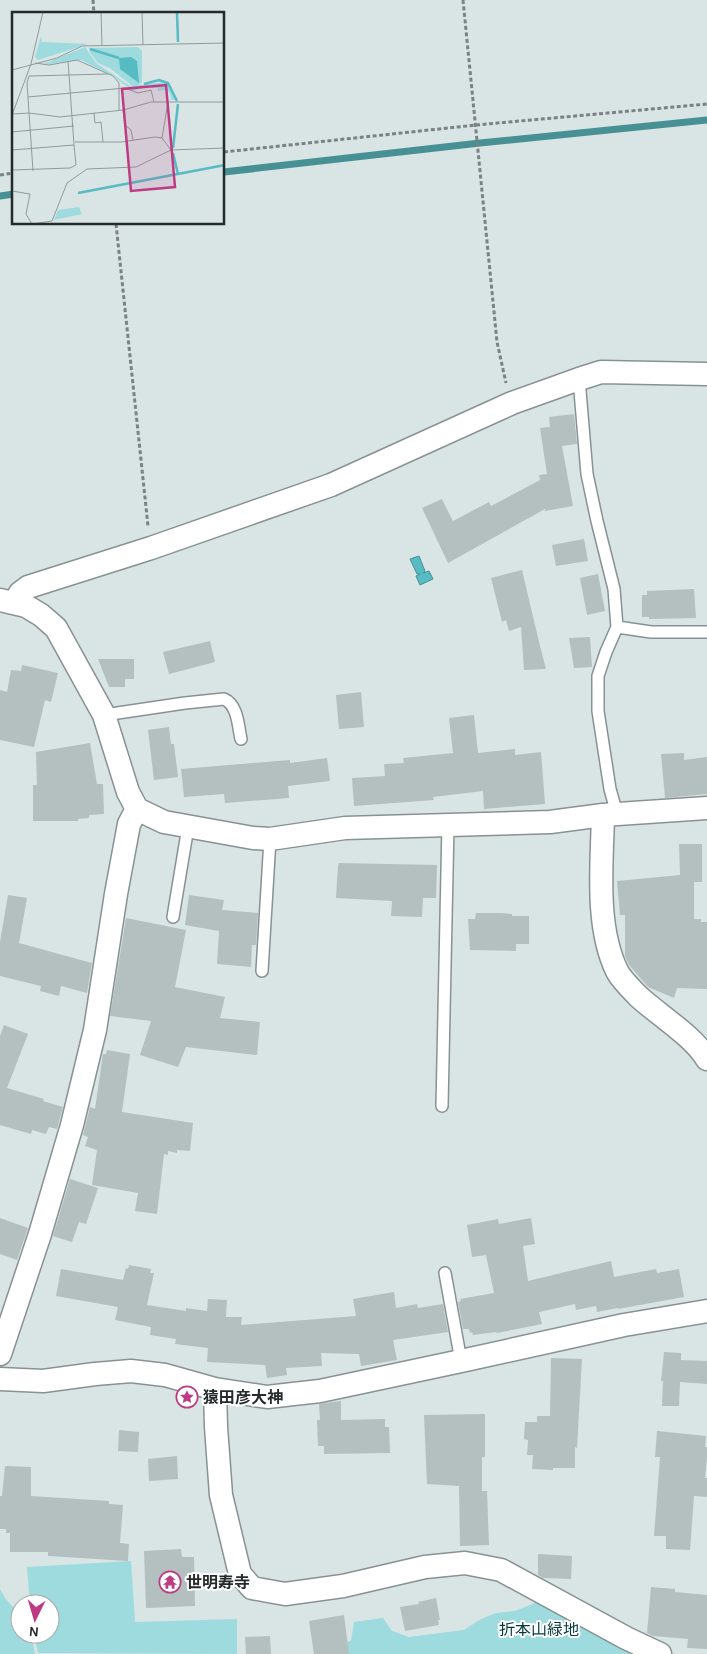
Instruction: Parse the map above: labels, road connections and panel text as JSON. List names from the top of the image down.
{
  "parks": ["折本山緑地"],
  "places": {
    "place": ["猿田彦大神"],
    "temple": ["世明寿寺"]
  },
  "north": "bottom"
}
